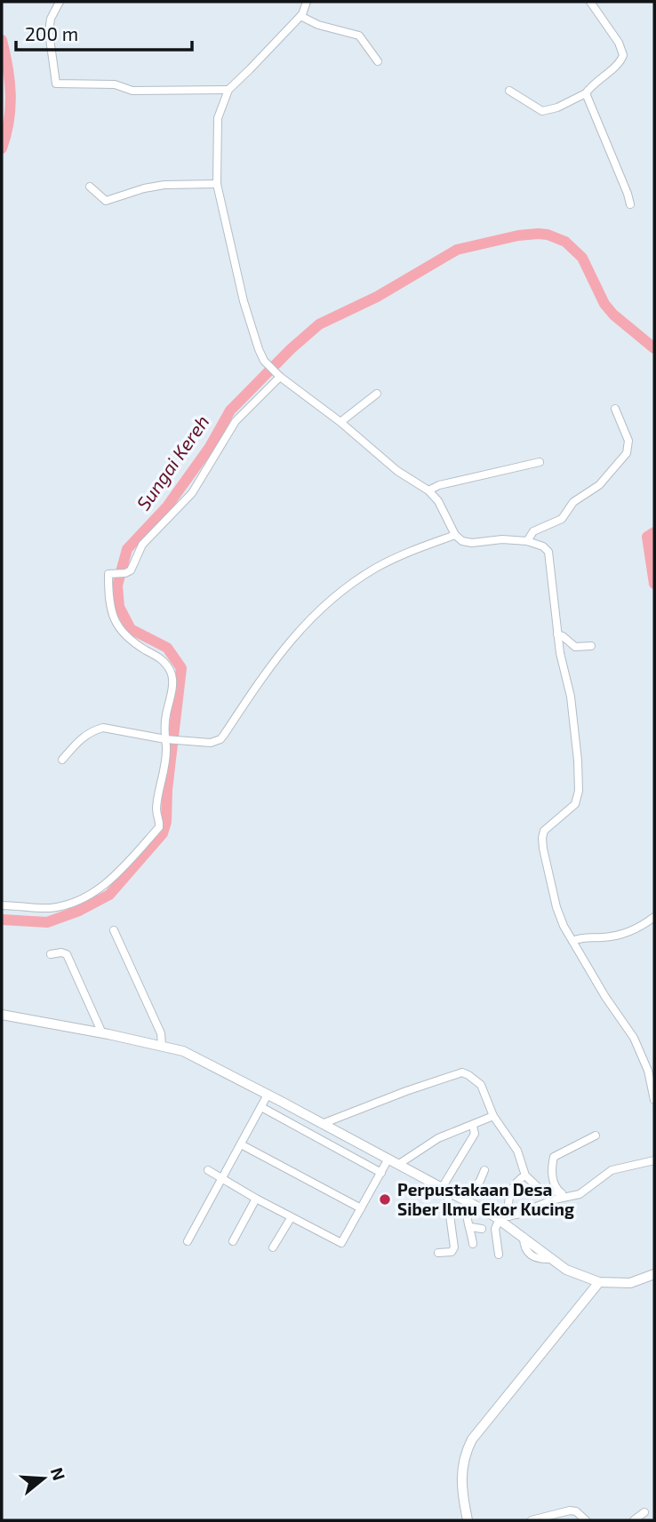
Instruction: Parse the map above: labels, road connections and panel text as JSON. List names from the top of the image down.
{
  "water": ["Sungai Kereh"],
  "places": ["Perpustakaan Desa Siber Ilmu Ekor Kucing"],
  "scale_bar": "200 m",
  "north": "right"
}
